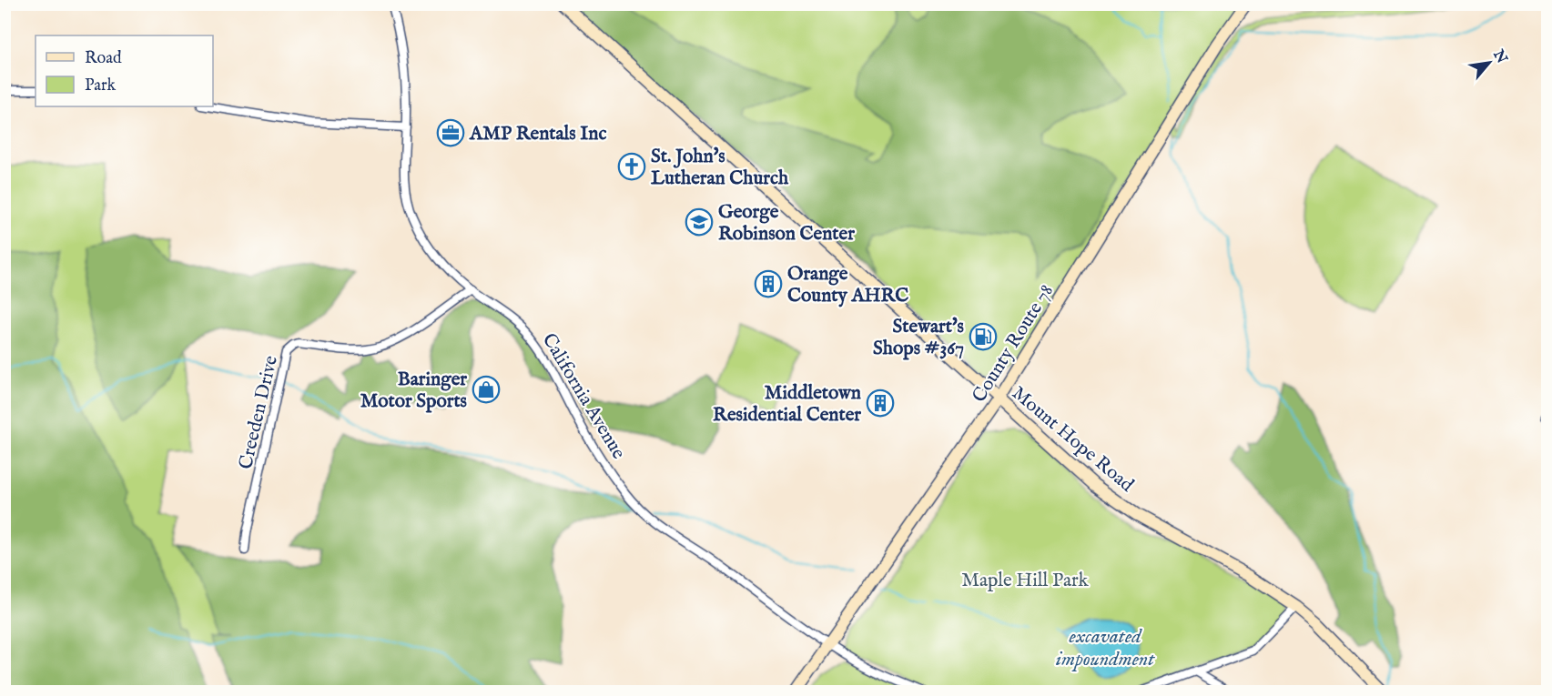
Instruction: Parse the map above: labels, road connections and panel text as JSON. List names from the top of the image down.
{
  "streets": {
    "street": [
      "County Route 78",
      "California Avenue",
      "Creeden Drive",
      "Mount Hope Road"
    ]
  },
  "crossings": [
    ["County Route 78", "California Avenue"],
    ["County Route 78", "Mount Hope Road"],
    ["California Avenue", "Creeden Drive"]
  ],
  "water": ["excavated impoundment"],
  "parks": ["Maple Hill Park"],
  "places": {
    "office": ["AMP Rentals Inc"],
    "church": ["St. John's Lutheran Church"],
    "school or university": ["George Robinson Center"],
    "building": ["Orange County AHRC", "Middletown Residential Center"],
    "fuel station": ["Stewart's Shops #367"],
    "shop": ["Baringer Motor Sports"]
  },
  "legend": ["Road", "Park"],
  "north": "top right"
}
